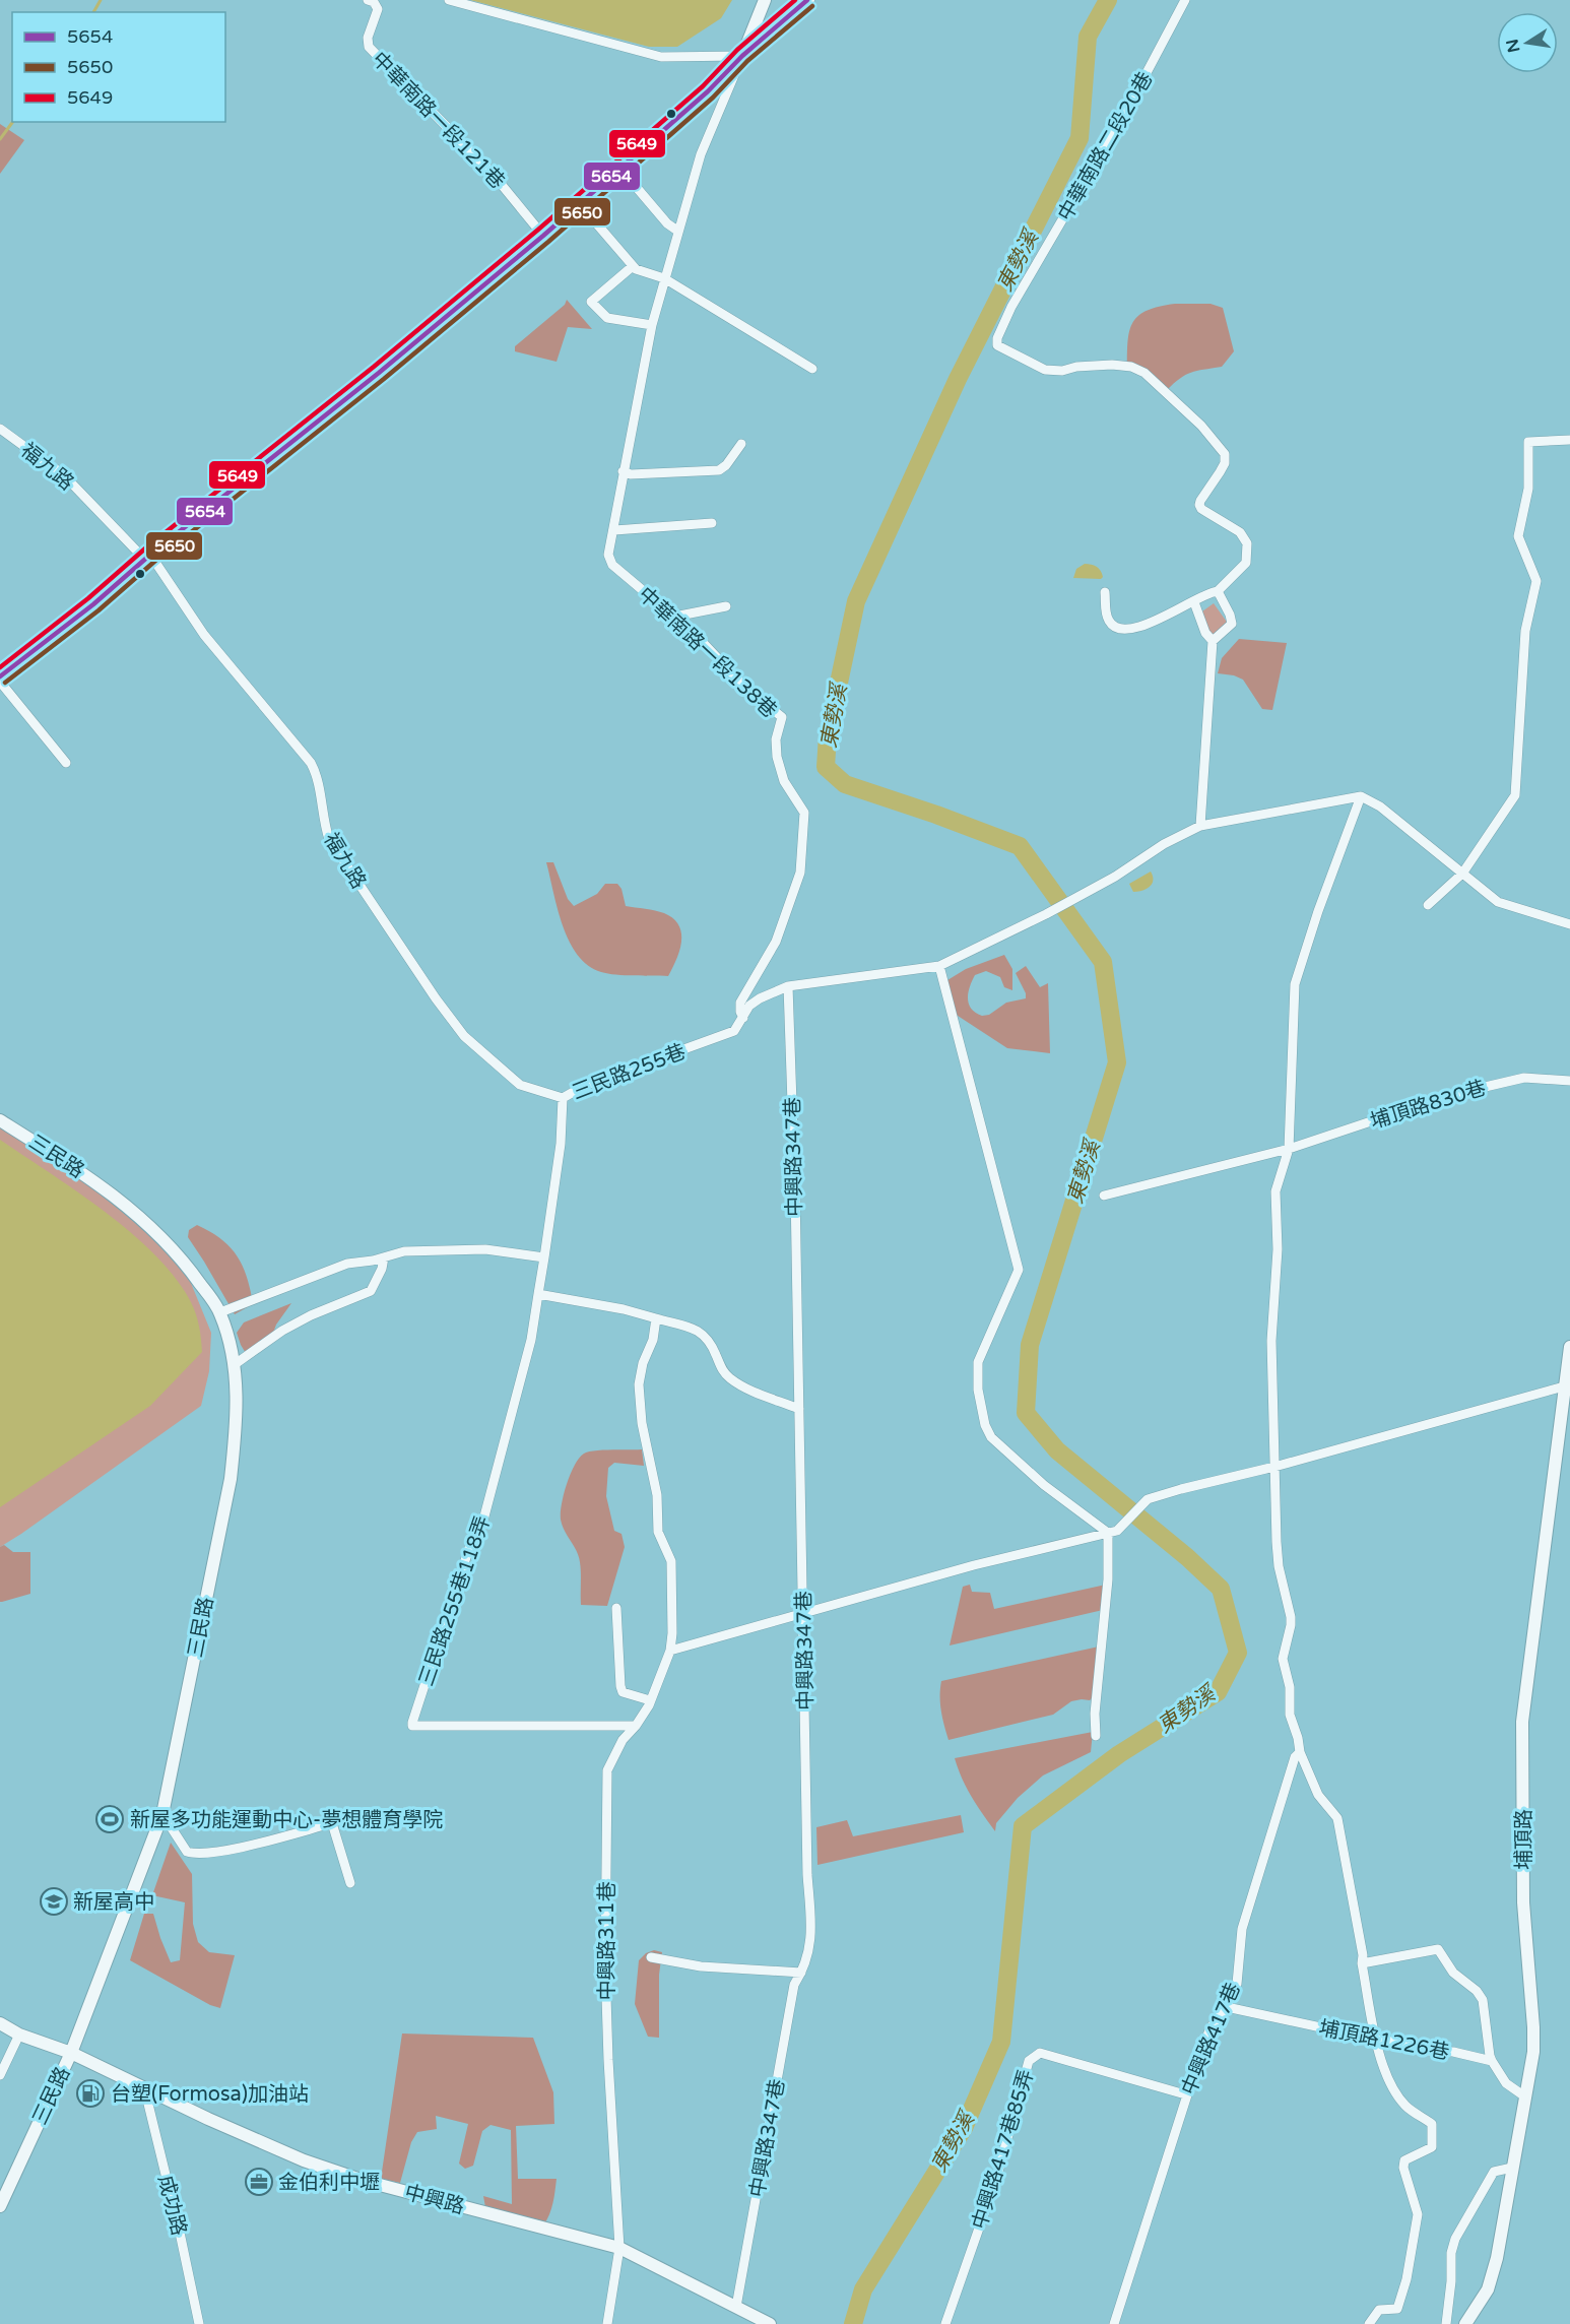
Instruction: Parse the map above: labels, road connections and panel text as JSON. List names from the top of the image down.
{
  "streets": {
    "street": [
      "中華南路一段121巷",
      "中華南路二段20巷",
      "福九路",
      "中華南路一段138巷",
      "三民路255巷",
      "埔頂路830巷",
      "三民路",
      "中興路347巷",
      "三民路255巷118弄",
      "埔頂路",
      "中興路311巷",
      "中興路417巷",
      "埔頂路1226巷",
      "中興路417巷85弄",
      "中興路",
      "成功路"
    ]
  },
  "crossings": [
    ["福九路", "三民路255巷"],
    ["中華南路一段138巷", "三民路255巷"],
    ["三民路255巷", "中興路347巷"],
    ["三民路255巷", "三民路255巷118弄"],
    ["三民路", "中興路"],
    ["中興路347巷", "中興路"],
    ["三民路255巷118弄", "中興路311巷"],
    ["中興路311巷", "中興路"],
    ["中興路417巷", "埔頂路1226巷"],
    ["中興路417巷", "中興路417巷85弄"],
    ["中興路", "成功路"]
  ],
  "water": ["東勢溪"],
  "places": {
    "sports": ["新屋多功能運動中心-夢想體育學院"],
    "school or university": ["新屋高中"],
    "fuel station": ["台塑(Formosa)加油站"],
    "office": ["金伯利中壢"]
  },
  "lines": ["transit line 5654", "transit line 5649", "transit line 5650"],
  "legend": ["5654", "5650", "5649"],
  "north": "left"
}
